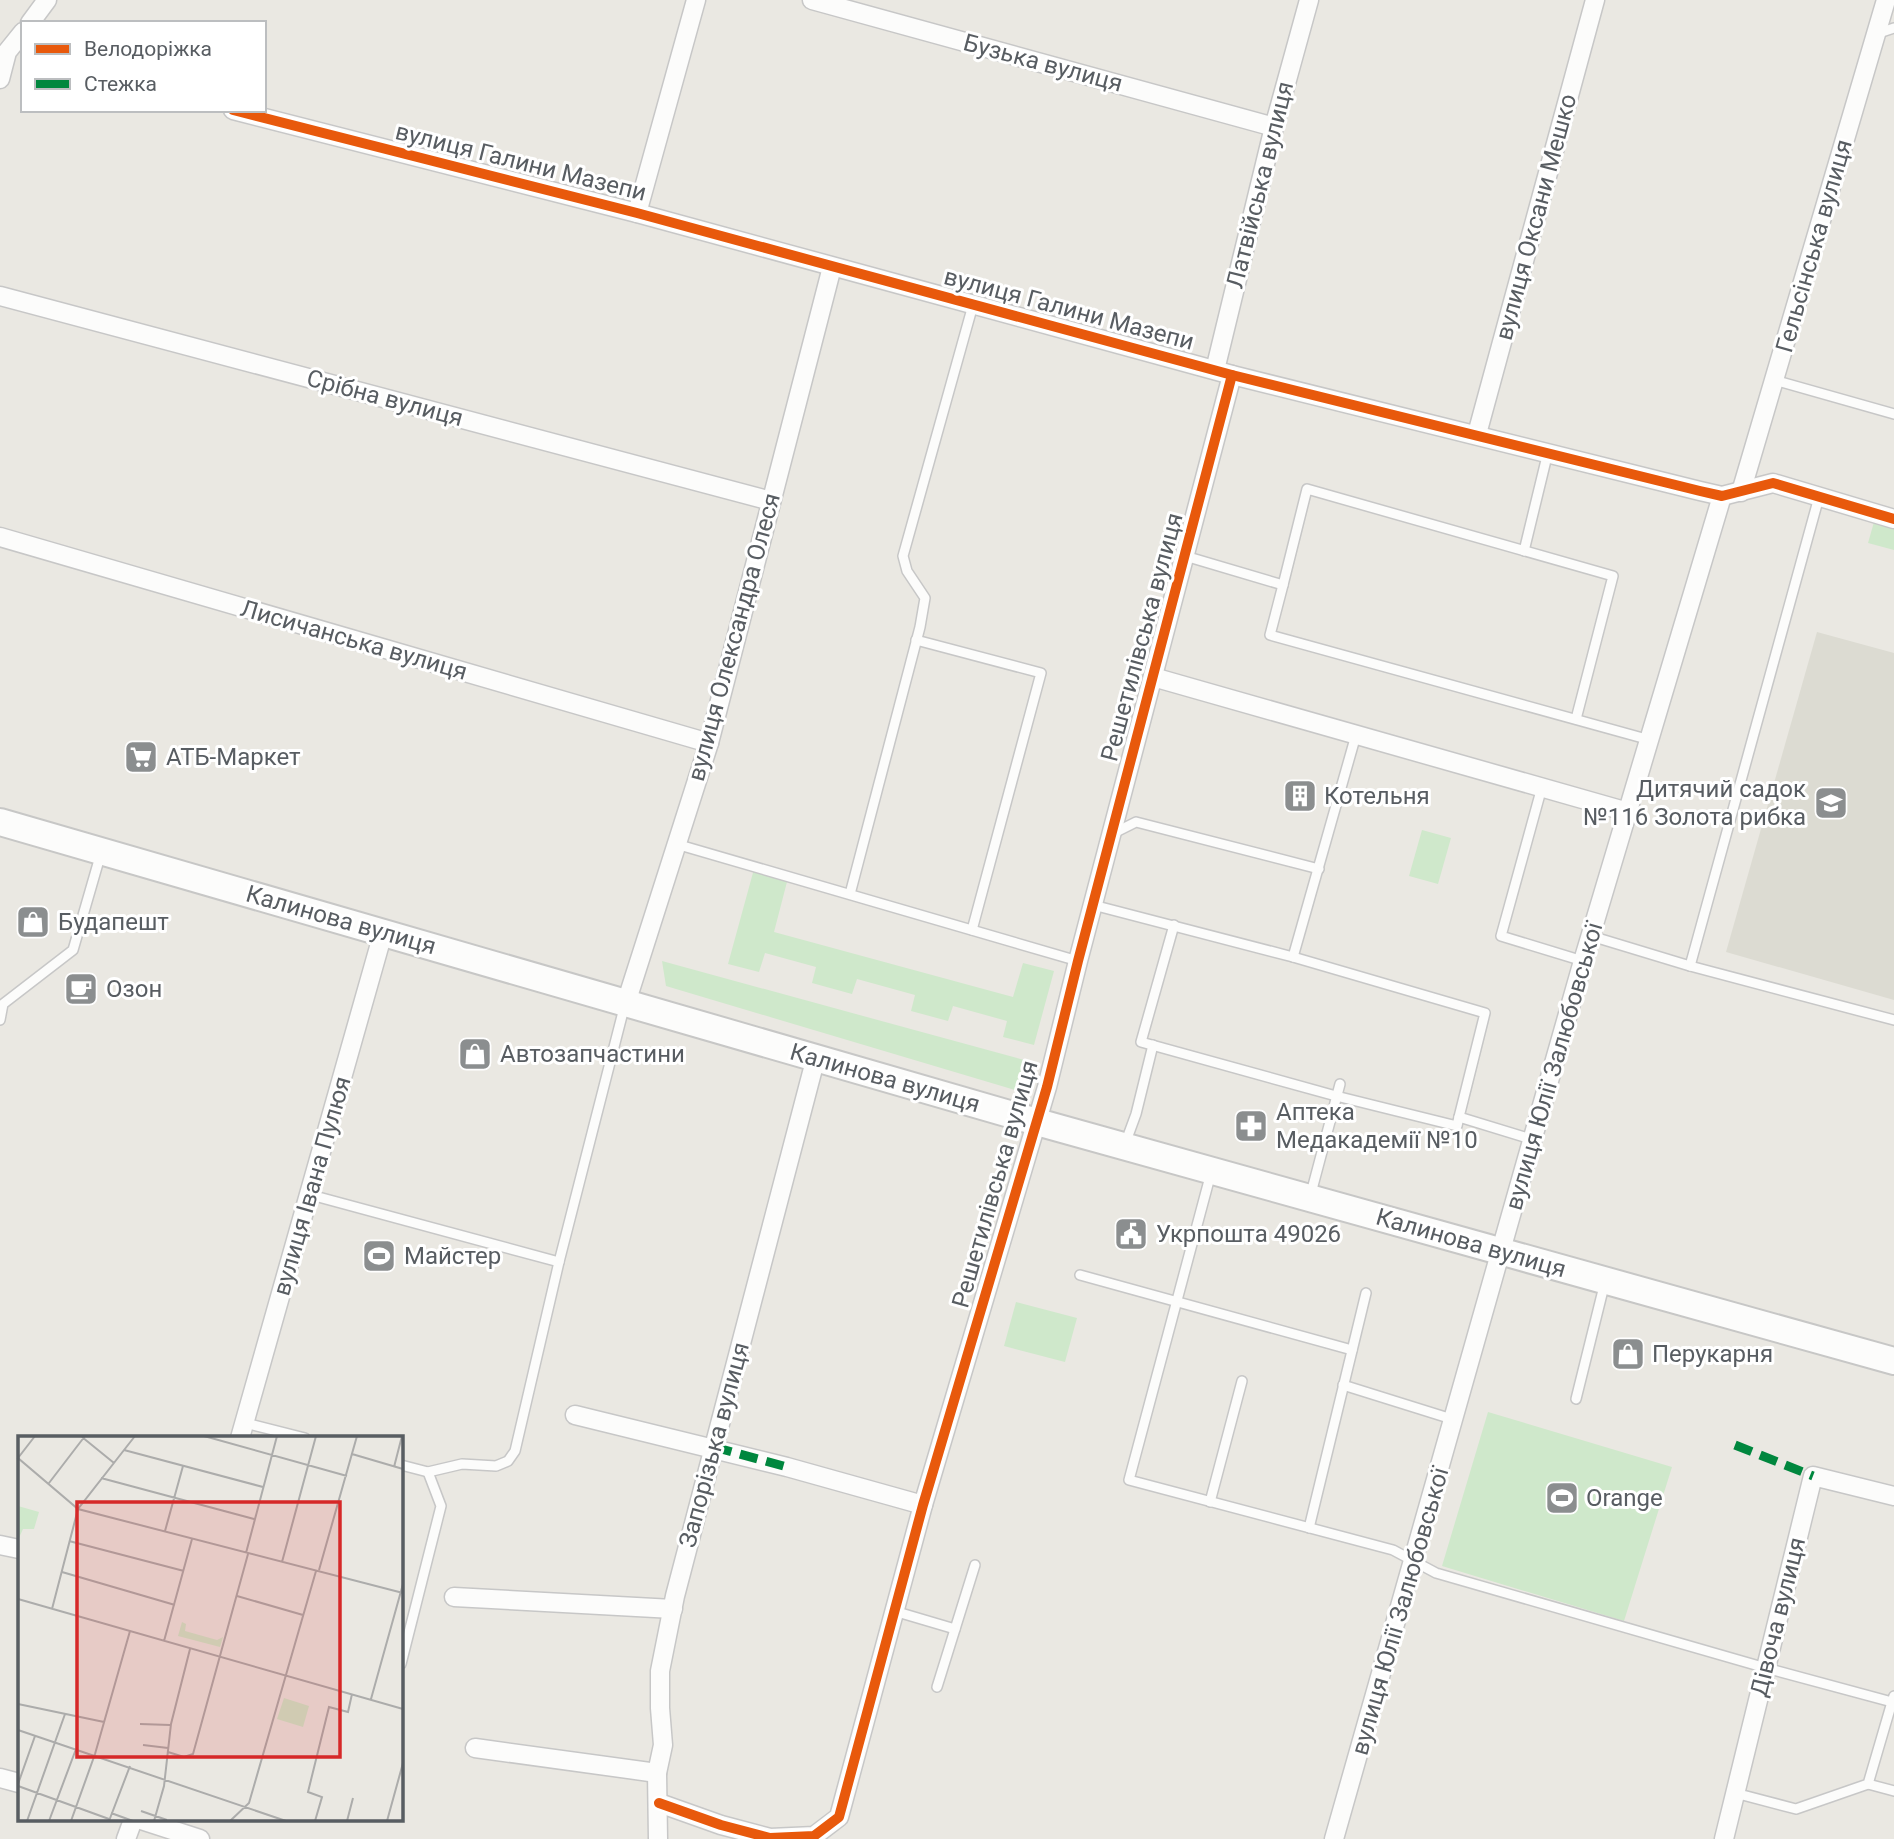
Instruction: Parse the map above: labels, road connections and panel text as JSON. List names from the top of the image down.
{
  "streets": {
    "main road": ["Калинова вулиця"],
    "street": [
      "Бузька вулиця",
      "вулиця Галини Мазепи",
      "Латвійська вулиця",
      "вулиця Оксани Мешко",
      "Гельсінська вулиця",
      "Срібна вулиця",
      "вулиця Олександра Олеся",
      "Решетилівська вулиця",
      "Лисичанська вулиця",
      "вулиця Юлії Залюбовської",
      "вулиця Івана Пулюя",
      "Запорізька вулиця",
      "Дівоча вулиця"
    ]
  },
  "crossings": [
    ["Бузька вулиця", "Латвійська вулиця"],
    ["вулиця Галини Мазепи", "Латвійська вулиця"],
    ["вулиця Галини Мазепи", "вулиця Оксани Мешко"],
    ["вулиця Галини Мазепи", "Гельсінська вулиця"],
    ["вулиця Галини Мазепи", "вулиця Олександра Олеся"],
    ["вулиця Галини Мазепи", "Решетилівська вулиця"],
    ["вулиця Галини Мазепи", "вулиця Юлії Залюбовської"],
    ["Латвійська вулиця", "Решетилівська вулиця"],
    ["Срібна вулиця", "вулиця Олександра Олеся"],
    ["вулиця Олександра Олеся", "Лисичанська вулиця"],
    ["вулиця Олександра Олеся", "Калинова вулиця"],
    ["Решетилівська вулиця", "Калинова вулиця"],
    ["Решетилівська вулиця", "Запорізька вулиця"],
    ["Калинова вулиця", "вулиця Юлії Залюбовської"],
    ["Калинова вулиця", "вулиця Івана Пулюя"],
    ["Калинова вулиця", "Запорізька вулиця"]
  ],
  "places": {
    "supermarket": ["АТБ-Маркет"],
    "building": ["Котельня"],
    "school or university": ["Дитячий садок №116 Золота рибка"],
    "shop": ["Будапешт", "Автозапчастини", "Перукарня"],
    "cafe": ["Озон"],
    "pharmacy": ["Аптека Медакадемії №10"],
    "public building": ["Укрпошта 49026"],
    "sports": ["Майстер", "Orange"]
  },
  "legend": ["Велодоріжка", "Стежка"]
}
